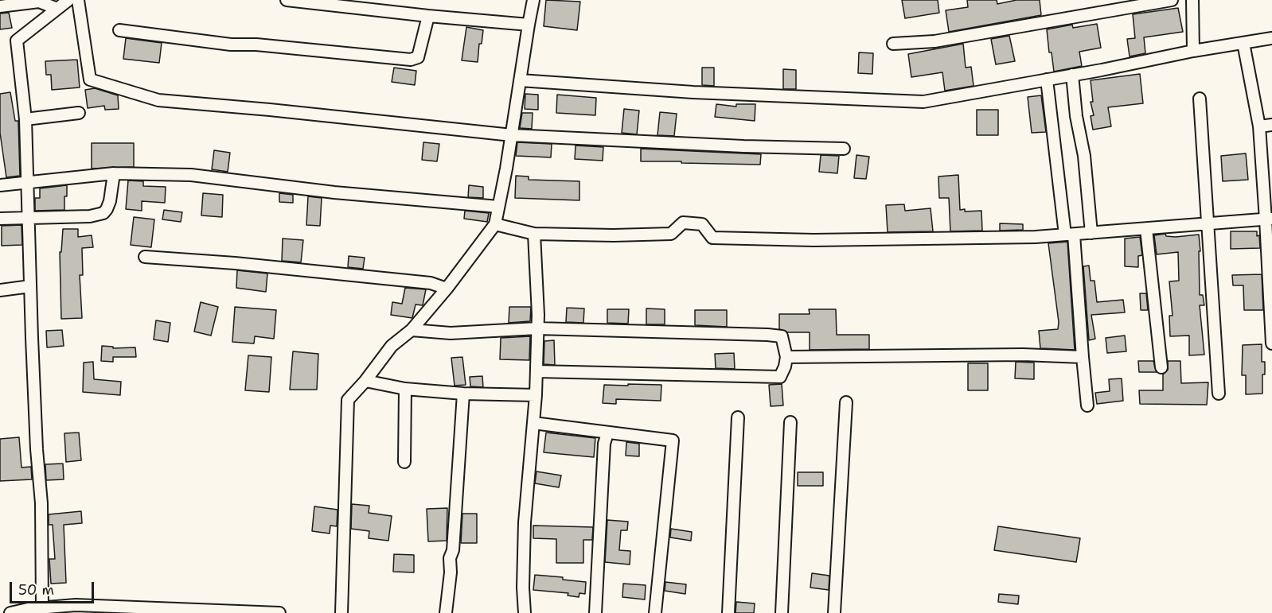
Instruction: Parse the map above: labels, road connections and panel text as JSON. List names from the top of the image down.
{
  "scale_bar": "50 m"
}
